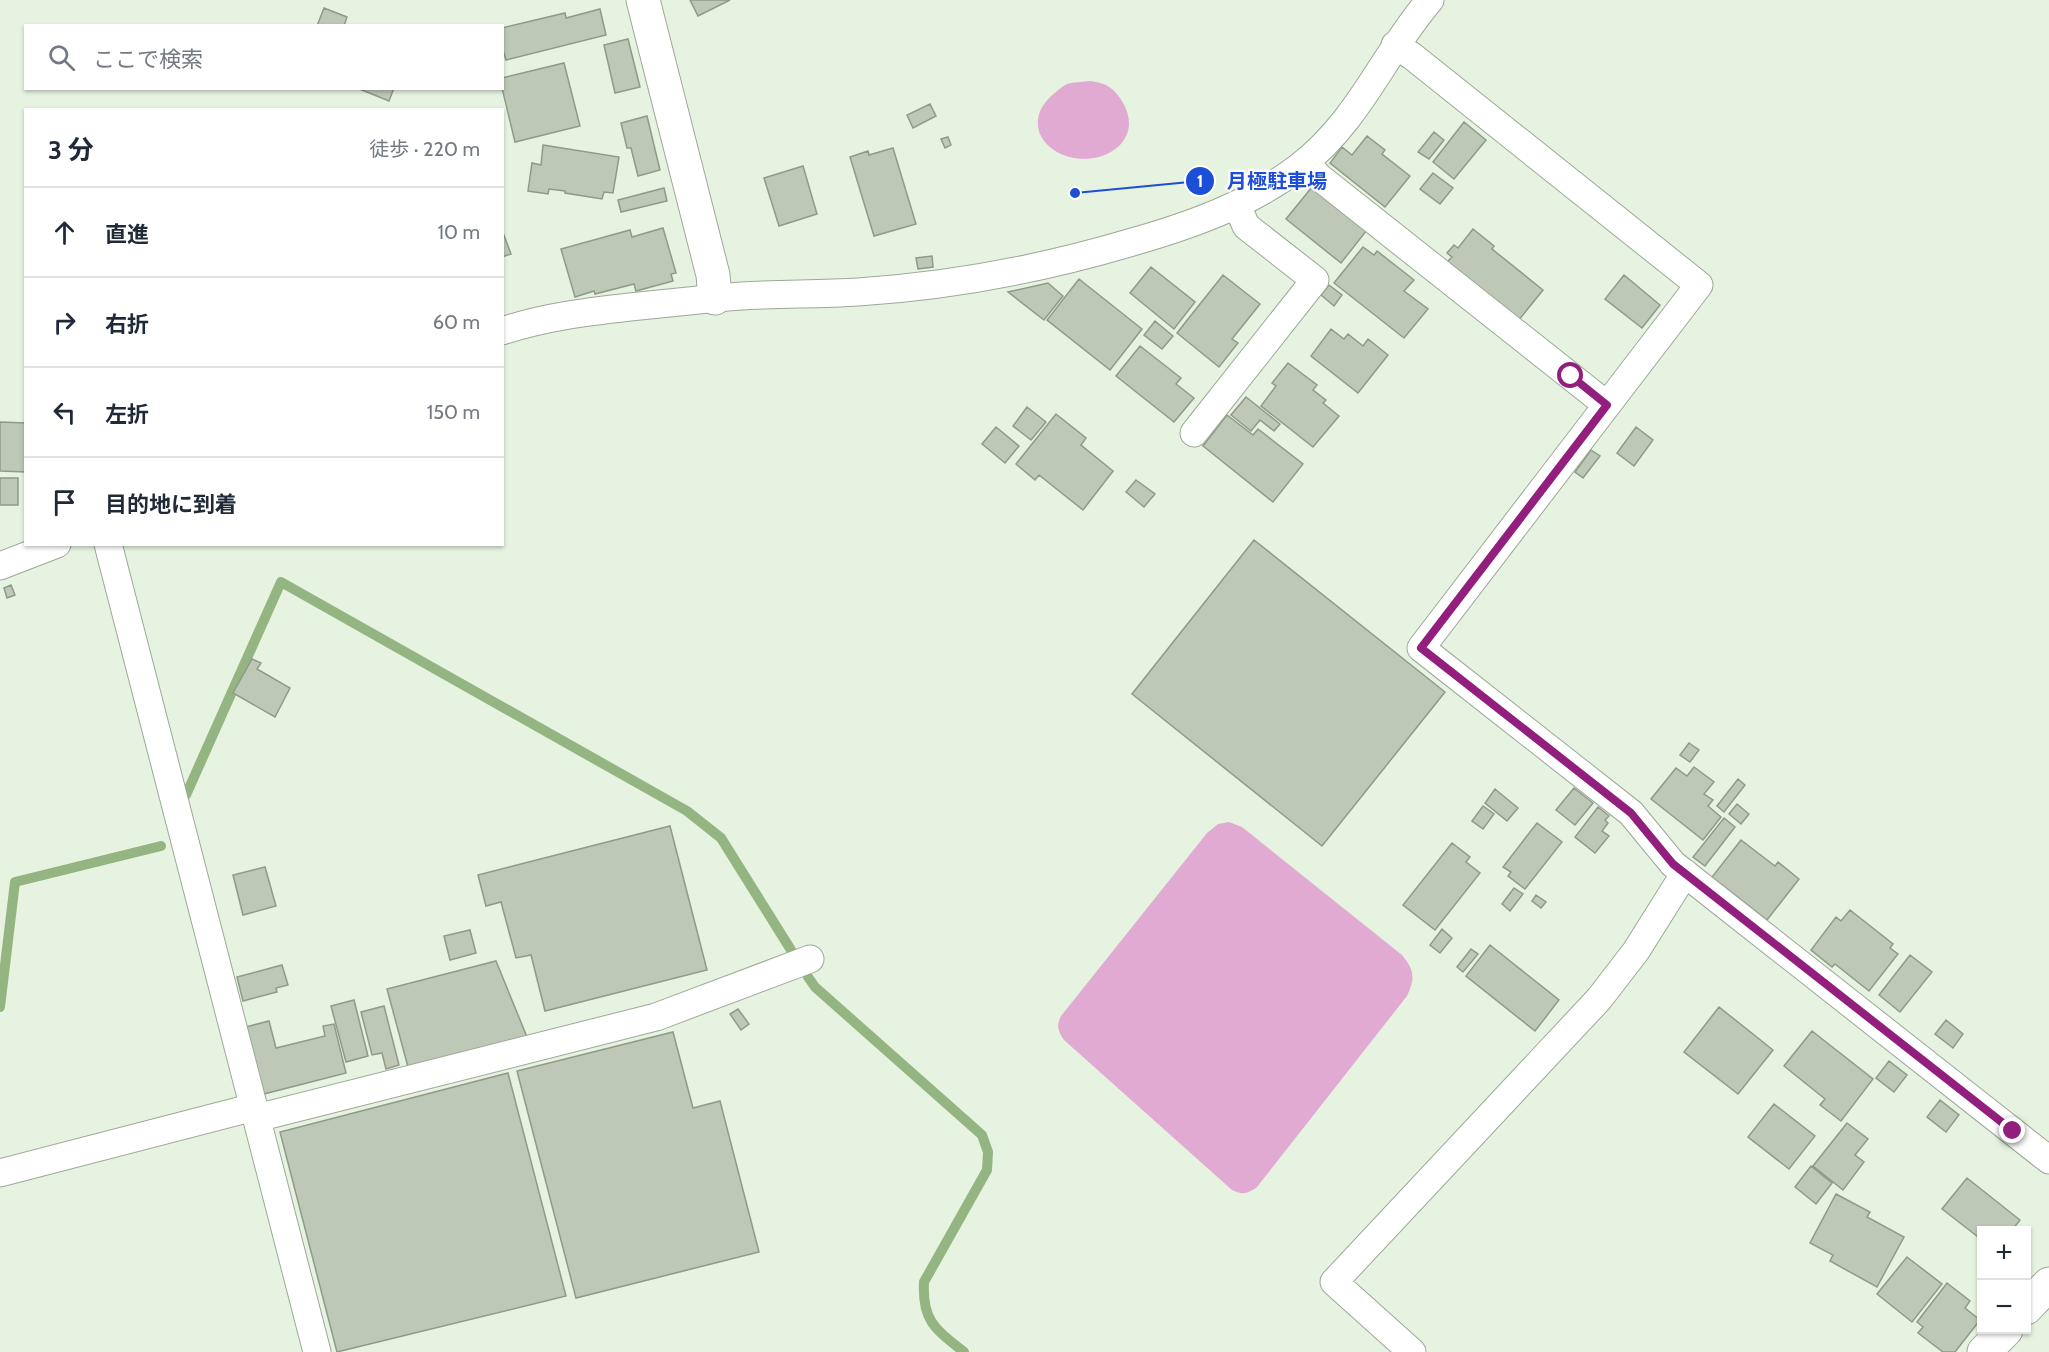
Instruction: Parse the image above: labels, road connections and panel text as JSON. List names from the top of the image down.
{
  "places": ["月極駐車場"],
  "page": {
    "search": "ここで検索",
    "heading": ["3 分", "徒歩 · 220 m"],
    "list": [
      ["直進", "10 m"],
      ["右折", "60 m"],
      ["左折", "150 m"],
      "目的地に到着"
    ],
    "map_buttons": ["+", "−"]
  }
}
